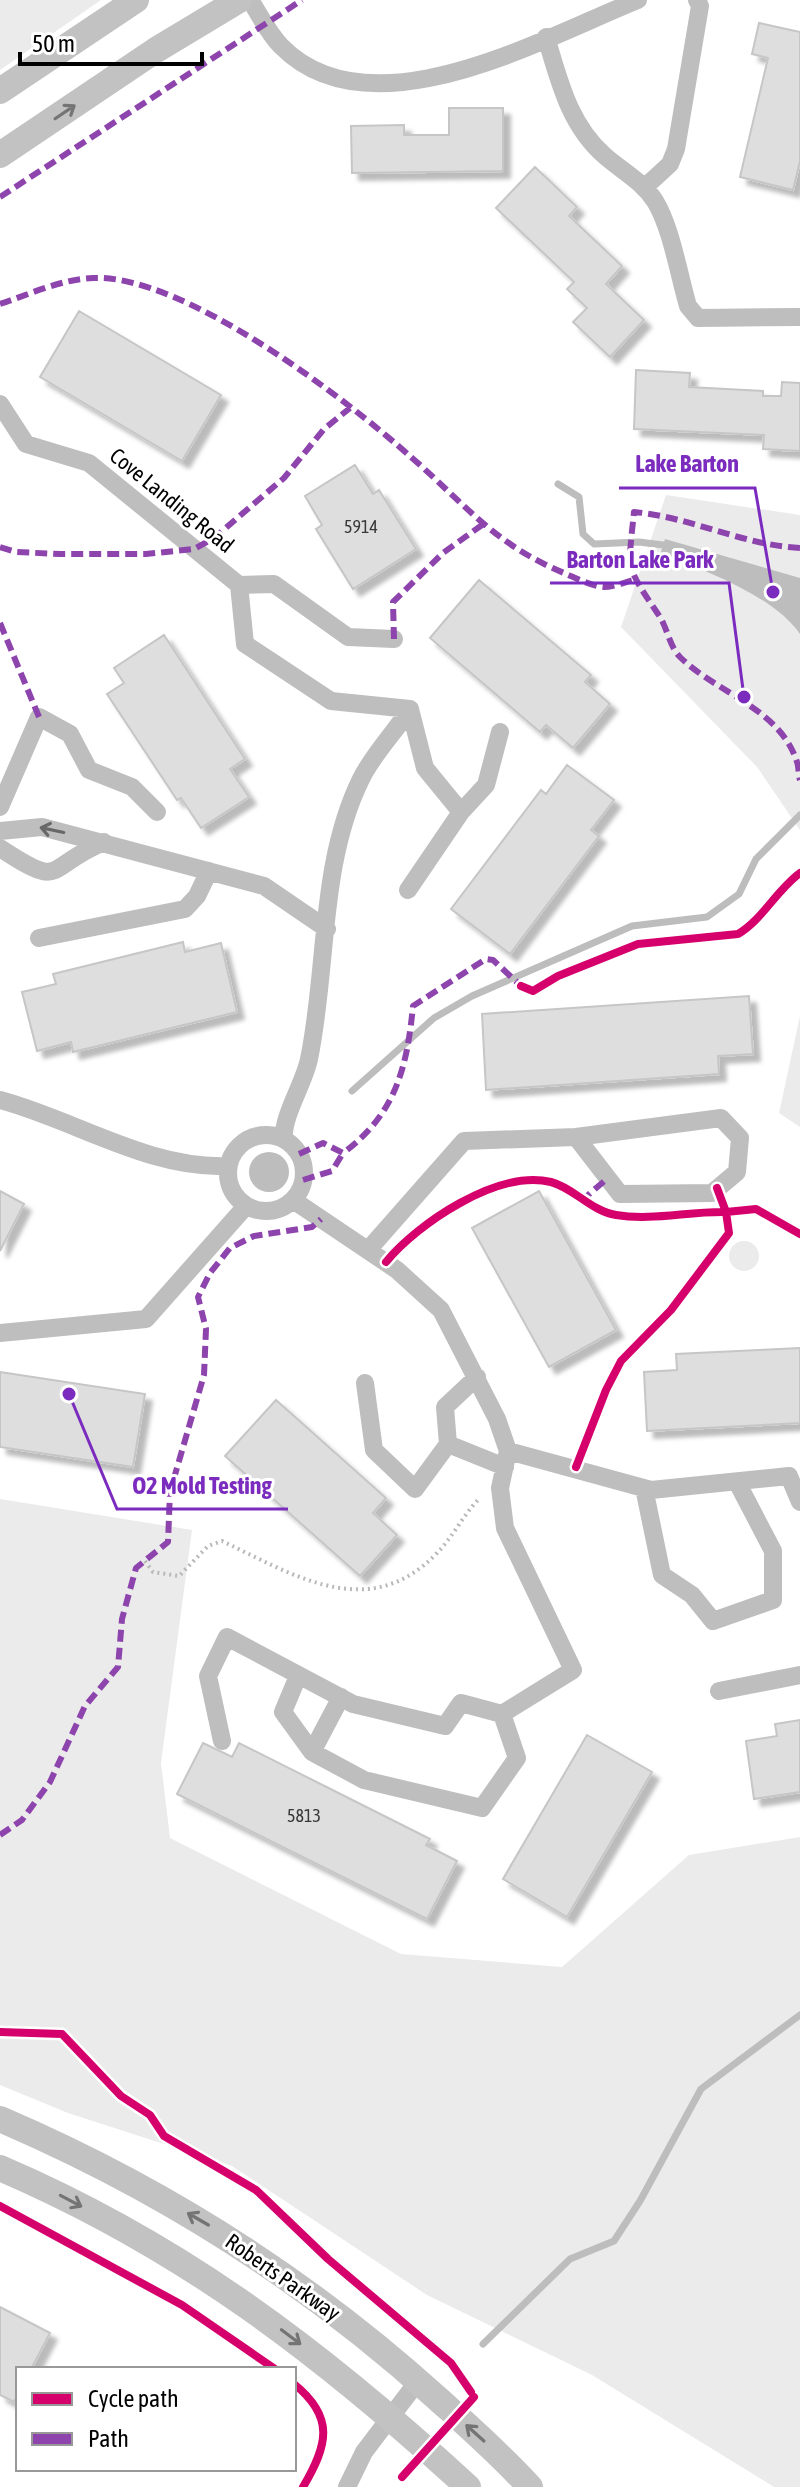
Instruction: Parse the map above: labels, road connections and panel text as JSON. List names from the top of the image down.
{
  "streets": {
    "main road": ["Roberts Parkway"],
    "street": ["Cove Landing Road"]
  },
  "places": ["Lake Barton", "Barton Lake Park", "O2 Mold Testing"],
  "house_numbers": ["5914", "5813"],
  "legend": ["Cycle path", "Path"],
  "scale_bar": "50 m"
}
